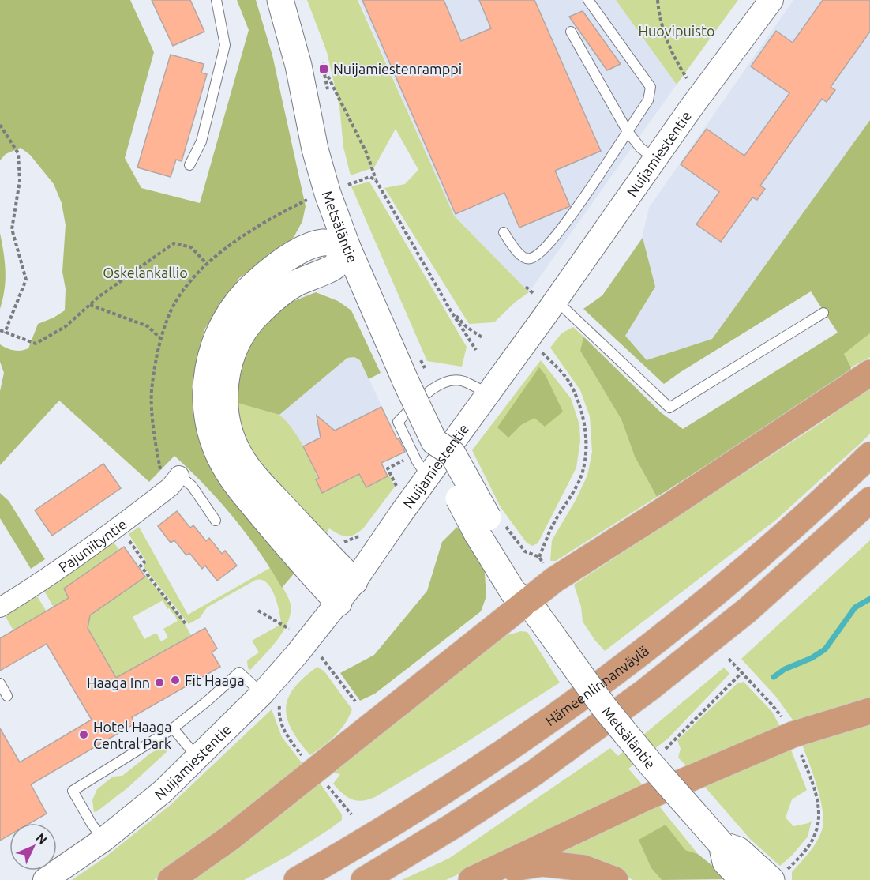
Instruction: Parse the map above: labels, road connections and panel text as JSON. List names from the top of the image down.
{
  "streets": {
    "highway": ["Hämeenlinnanväylä"],
    "main road": ["Metsäläntie"],
    "street": ["Nuijamiestentie", "Pajuniityntie"]
  },
  "parks": ["Huovipuisto", "Oskelankallio"],
  "places": {
    "transit": ["Nuijamiestenramppi"],
    "other": ["Fit Haaga", "Haaga Inn", "Hotel Haaga Central Park"]
  },
  "north": "top right"
}
